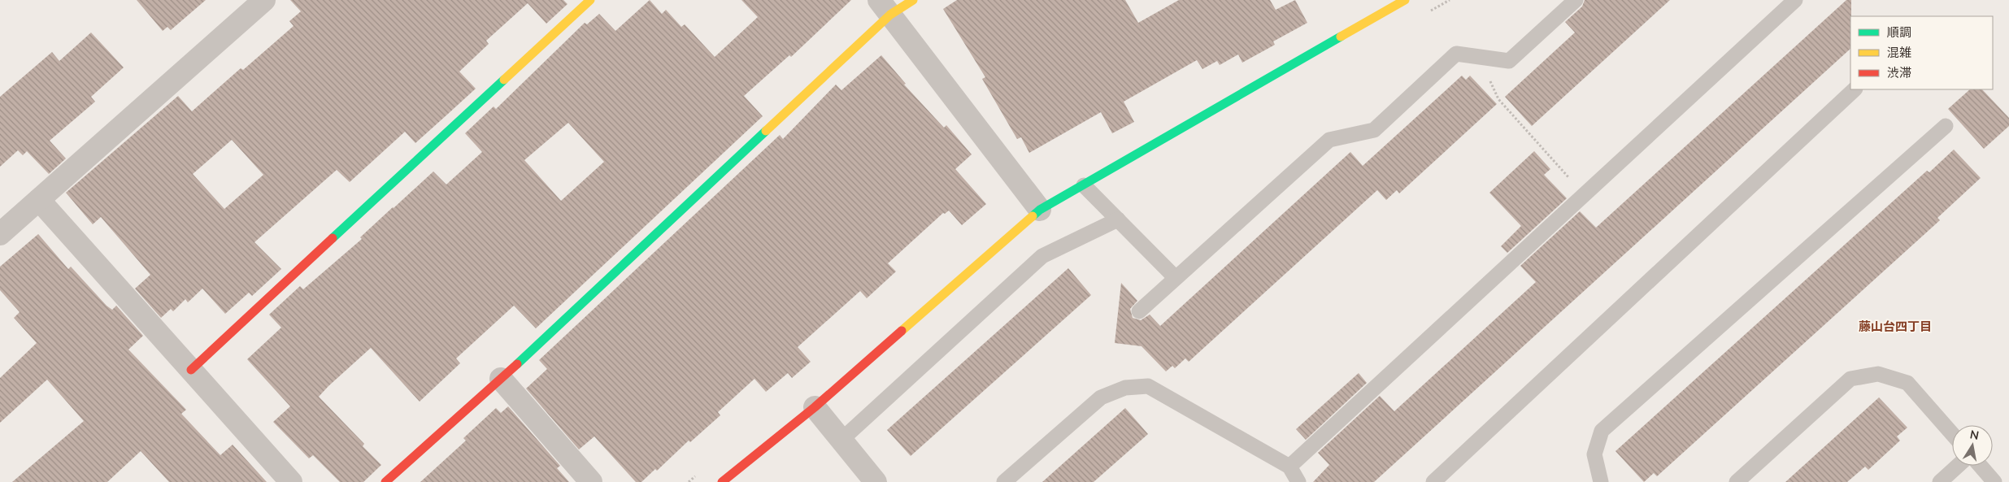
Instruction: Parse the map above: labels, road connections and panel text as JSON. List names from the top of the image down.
{
  "districts": ["藤山台四丁目"],
  "legend": ["順調", "混雑", "渋滞"],
  "north": "top"
}
